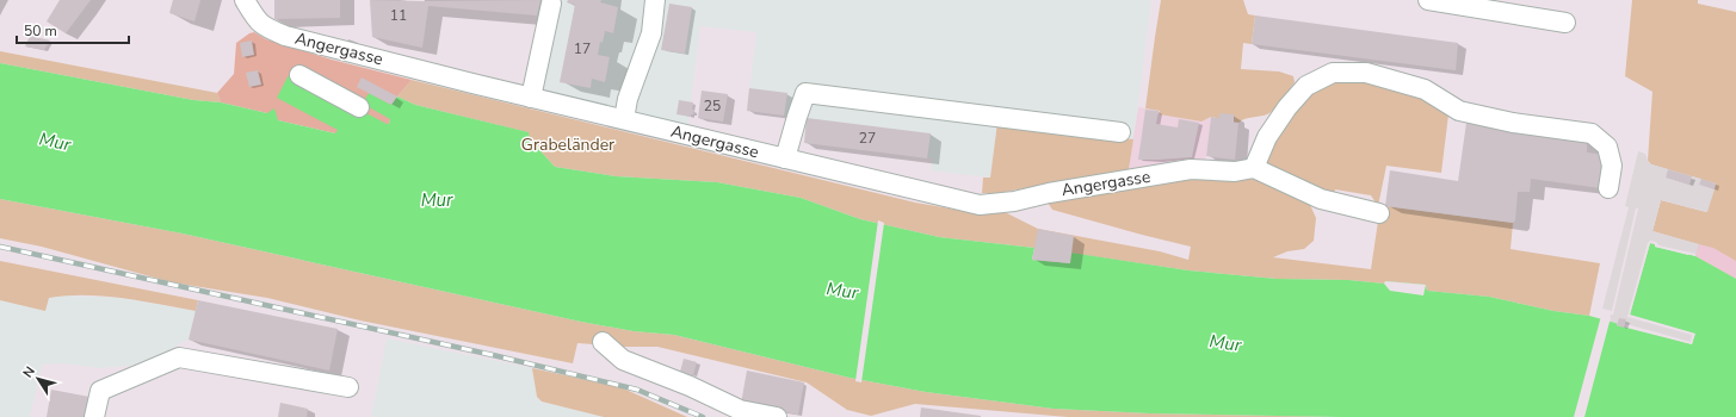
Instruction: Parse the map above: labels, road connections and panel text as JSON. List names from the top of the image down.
{
  "streets": {
    "street": ["Angergasse"]
  },
  "water": ["Mur"],
  "parks": ["Grabeländer"],
  "house_numbers": [
    "11",
    "17",
    "25",
    "27"
  ],
  "scale_bar": "50 m",
  "north": "top left"
}
